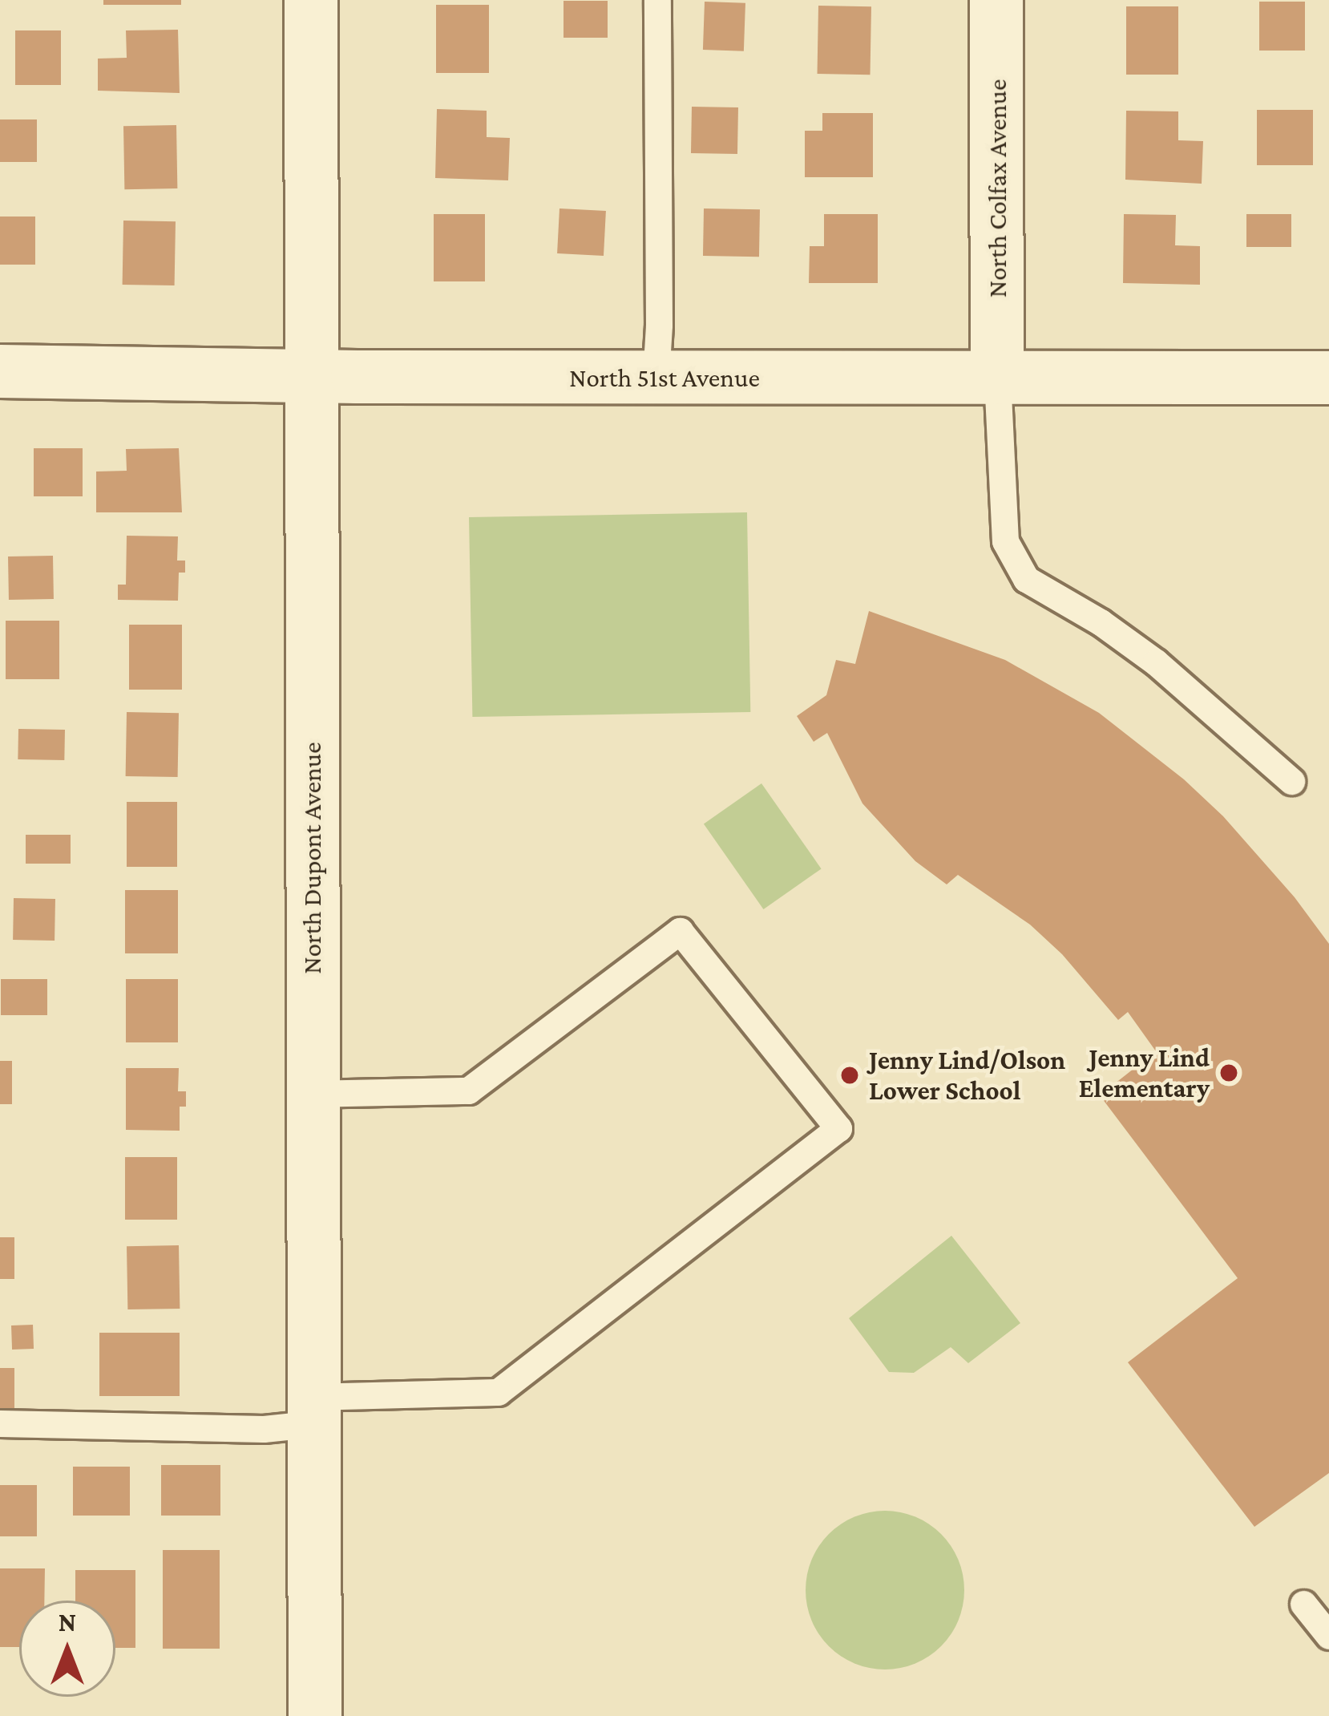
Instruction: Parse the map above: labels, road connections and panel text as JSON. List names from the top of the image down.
{
  "streets": {
    "street": ["North Colfax Avenue", "North 51st Avenue", "North Dupont Avenue"]
  },
  "crossings": [
    ["North Colfax Avenue", "North 51st Avenue"],
    ["North 51st Avenue", "North Dupont Avenue"]
  ],
  "places": ["Jenny Lind Elementary", "Jenny Lind/Olson Lower School"],
  "north": "top"
}
